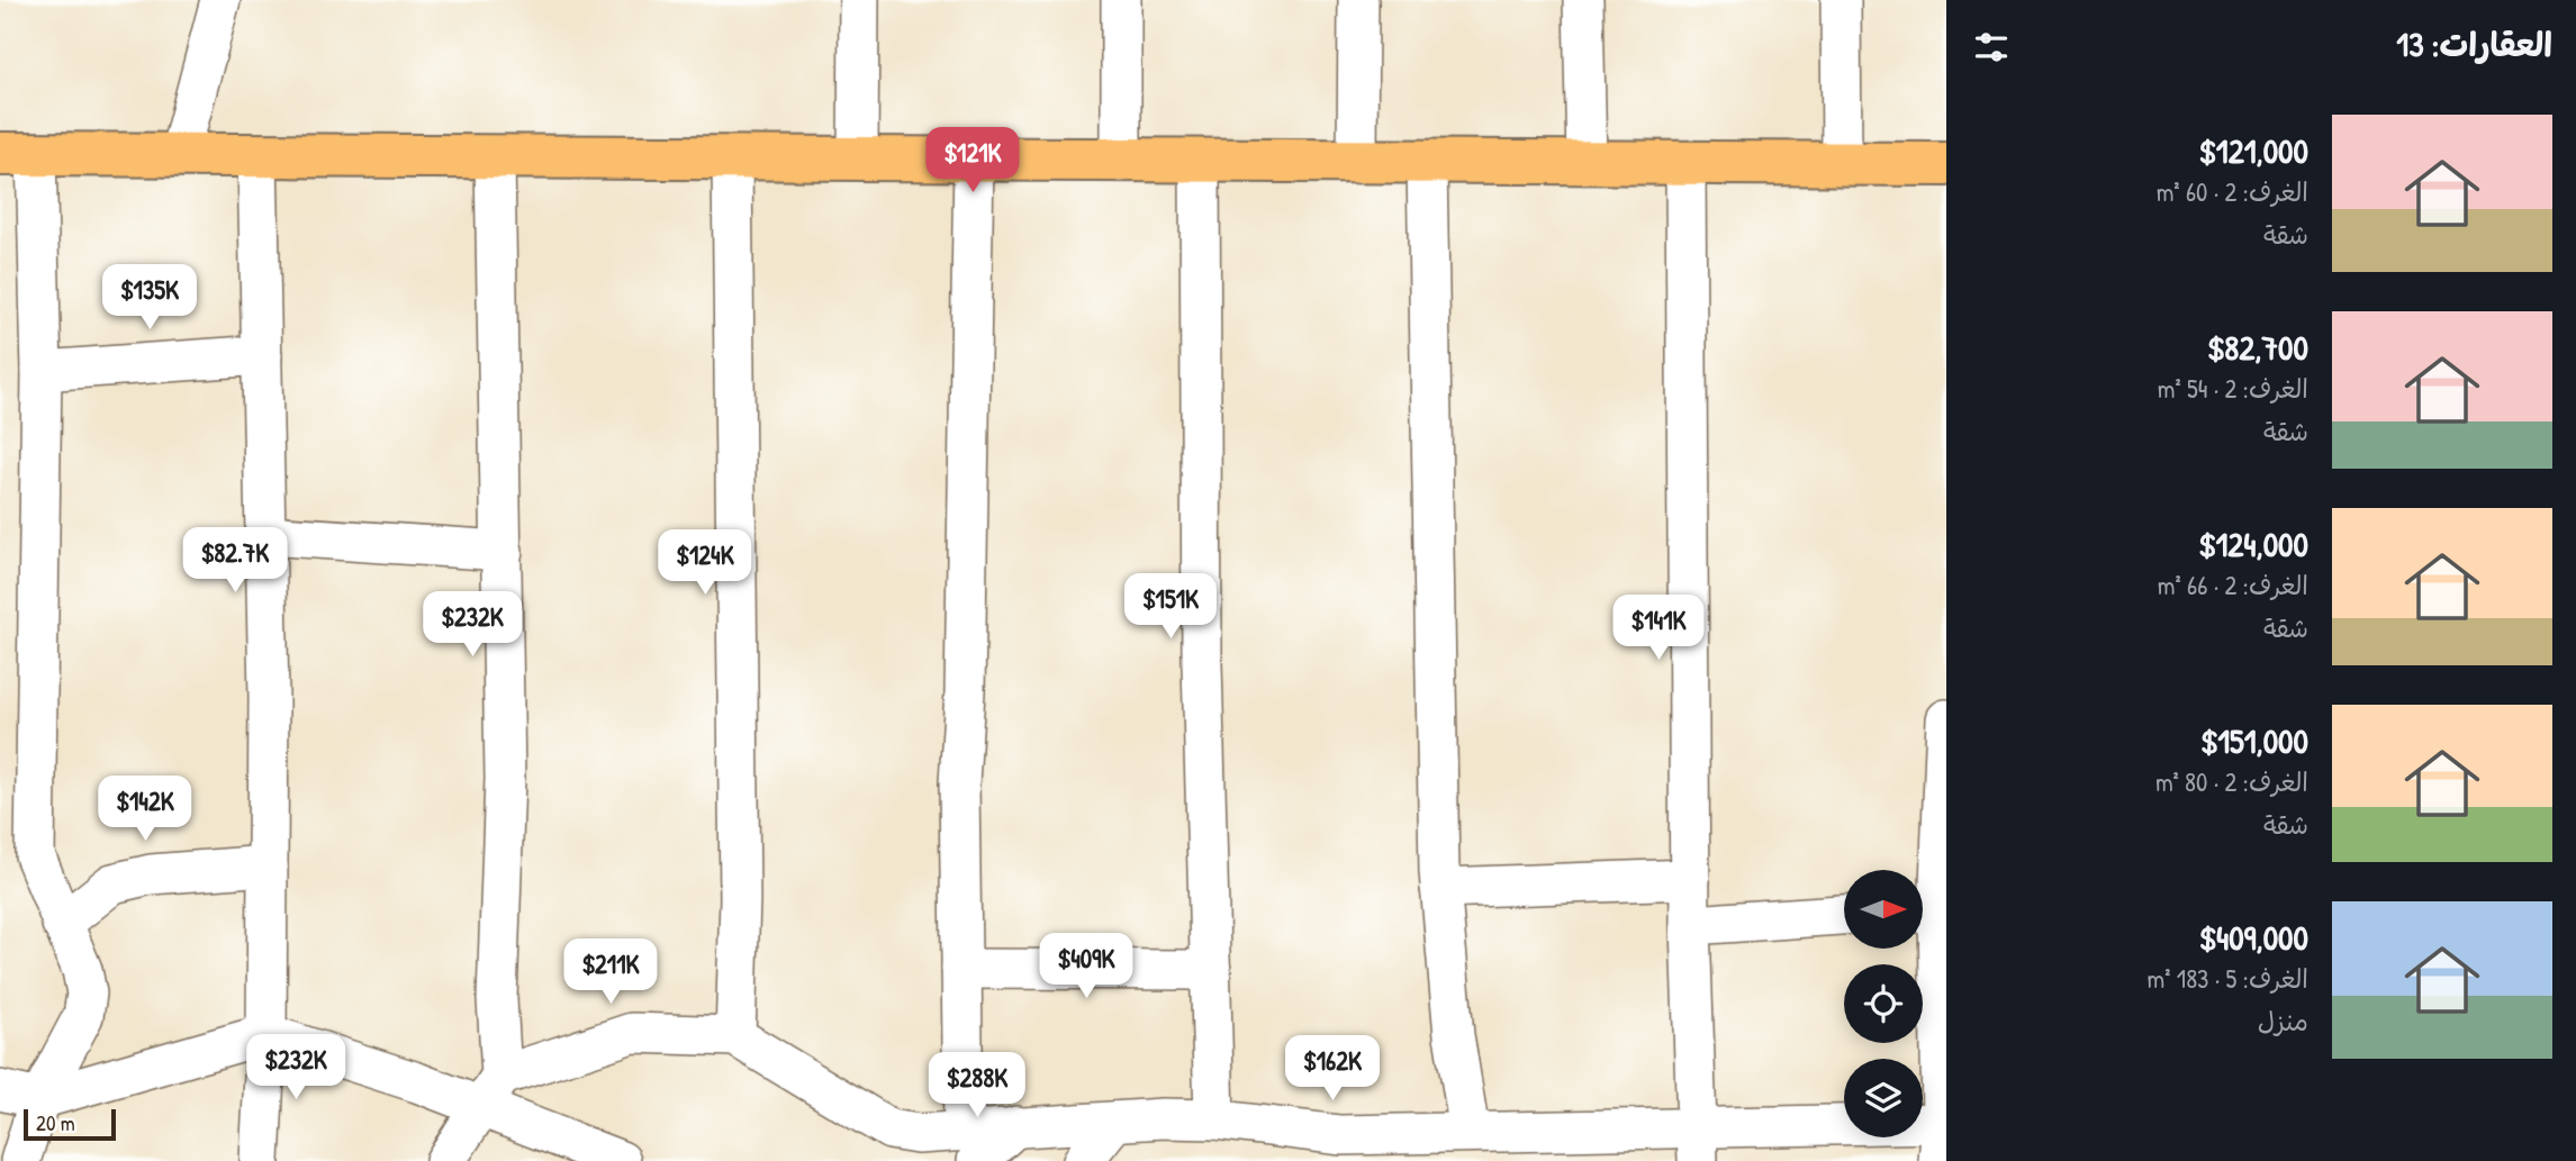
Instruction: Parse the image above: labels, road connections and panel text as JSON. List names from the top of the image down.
{
  "scale_bar": "20 m",
  "north": "right",
  "page": {
    "heading": "العقارات: 13",
    "list": [
      {
        "name": "$121,000",
        "note": "الغرف: 2 · 60 m² · شقة"
      },
      {
        "name": "$82,700",
        "note": "الغرف: 2 · 54 m² · شقة"
      },
      {
        "name": "$124,000",
        "note": "الغرف: 2 · 66 m² · شقة"
      },
      {
        "name": "$151,000",
        "note": "الغرف: 2 · 80 m² · شقة"
      },
      {
        "name": "$409,000",
        "note": "الغرف: 5 · 183 m² · منزل"
      }
    ],
    "price": [
      "$121K",
      "$135K",
      "$82.7K",
      "$124K",
      "$151K",
      "$232K",
      "$141K",
      "$142K",
      "$409K",
      "$211K",
      "$232K",
      "$162K",
      "$288K"
    ],
    "scale": "20 m"
  }
}
